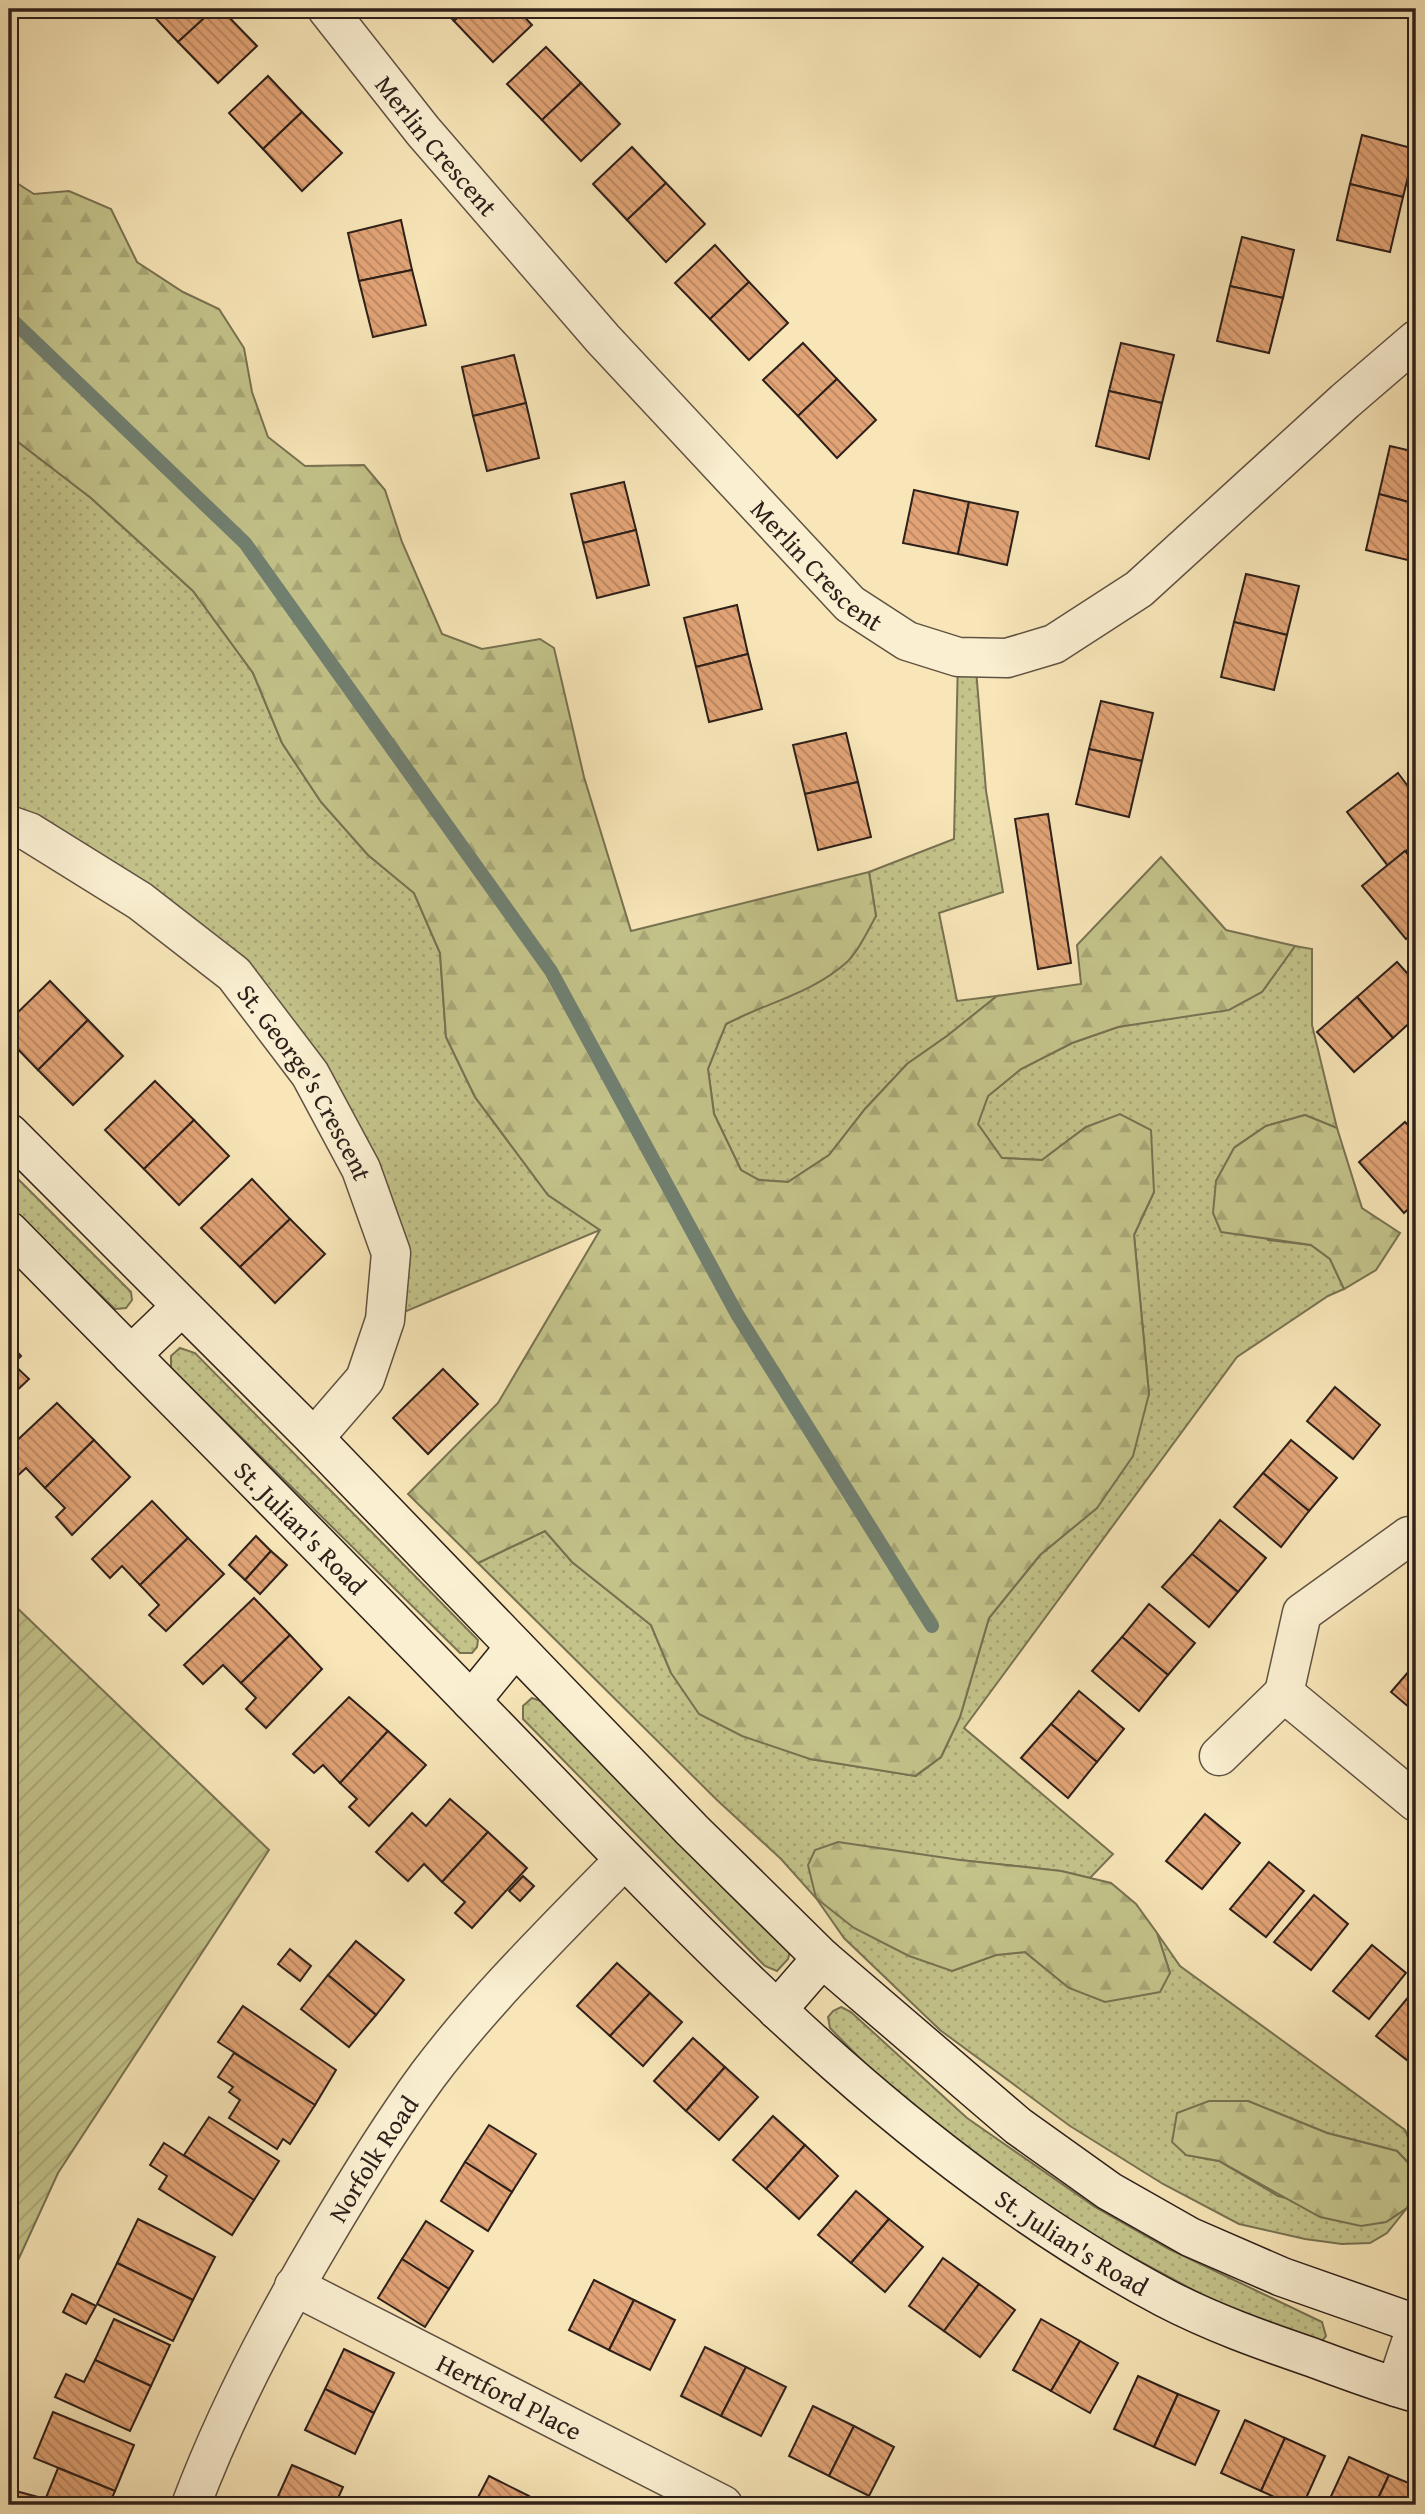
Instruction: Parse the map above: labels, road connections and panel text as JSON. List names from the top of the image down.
{
  "streets": {
    "street": [
      "Merlin Crescent",
      "St. George's Crescent",
      "St. Julian's Road",
      "Norfolk Road",
      "Hertford Place"
    ]
  },
  "crossings": [
    ["St. Julian's Road", "Norfolk Road"],
    ["Norfolk Road", "Hertford Place"]
  ]
}
